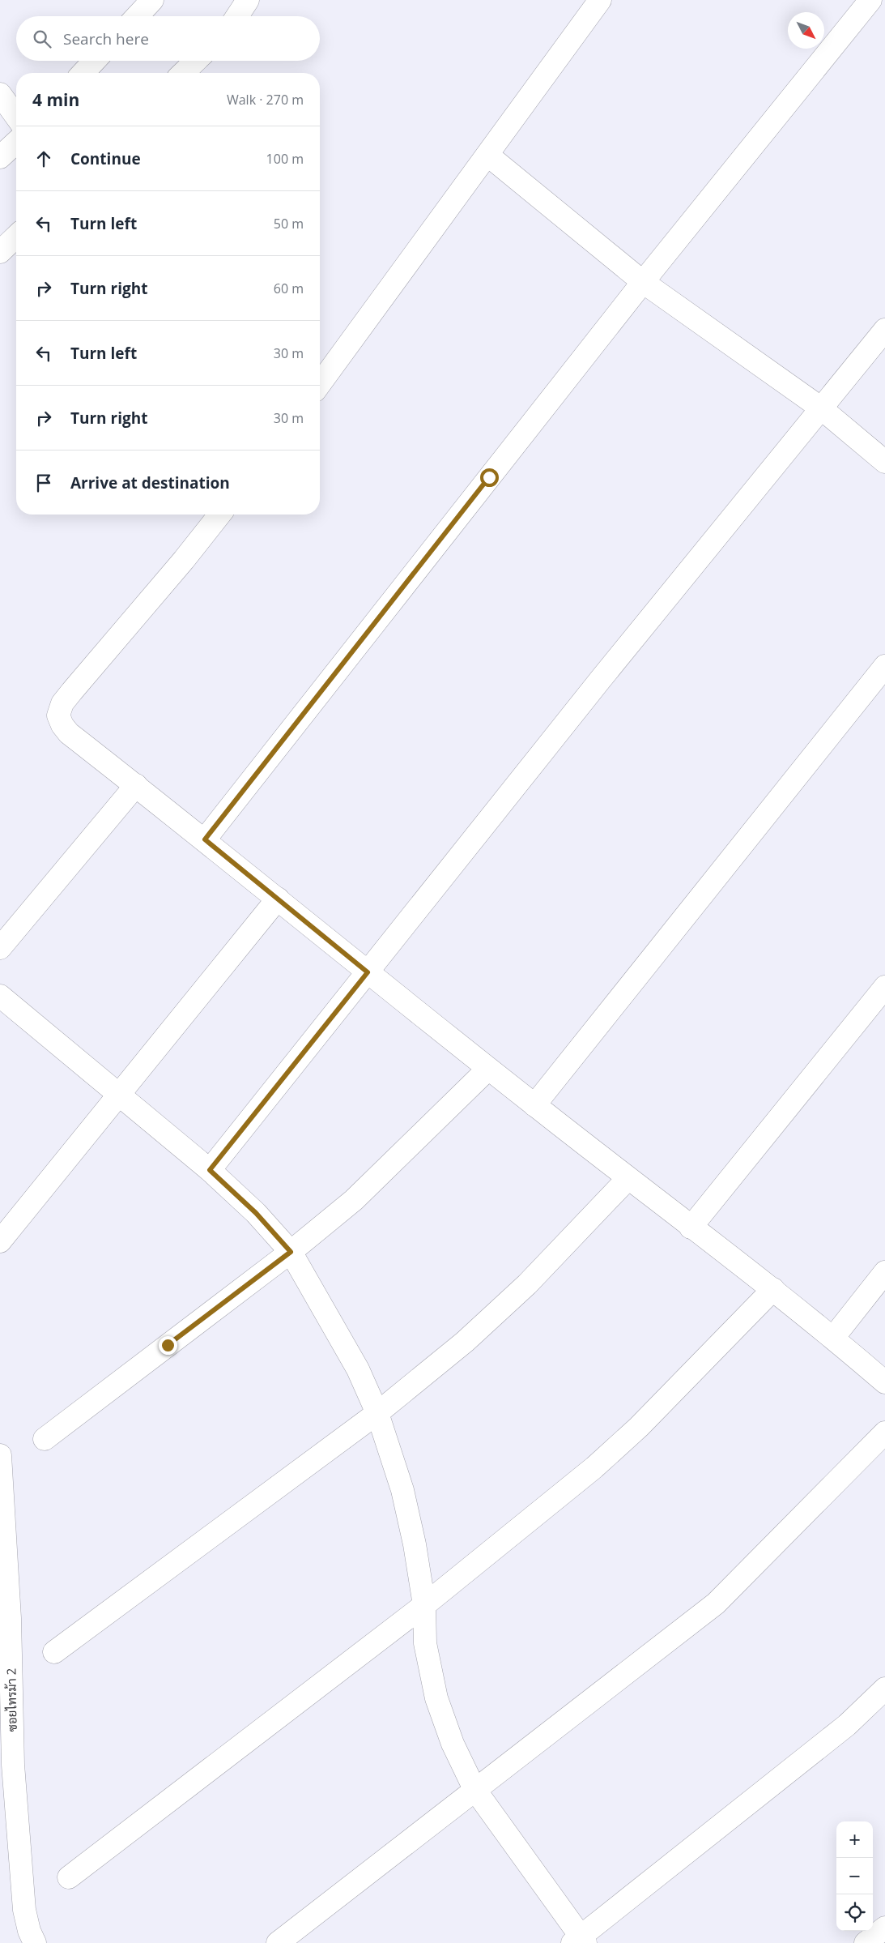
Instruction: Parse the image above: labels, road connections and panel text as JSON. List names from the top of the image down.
{
  "streets": {
    "street": ["ซอยไทรม้า 2"]
  },
  "north": "bottom right",
  "page": {
    "search": "Search here",
    "heading": ["4 min", "Walk · 270 m"],
    "list": [
      ["Continue", "100 m"],
      ["Turn left", "50 m"],
      ["Turn right", "60 m"],
      ["Turn left", "30 m"],
      ["Turn right", "30 m"],
      "Arrive at destination"
    ],
    "map_buttons": ["+", "−"]
  }
}
